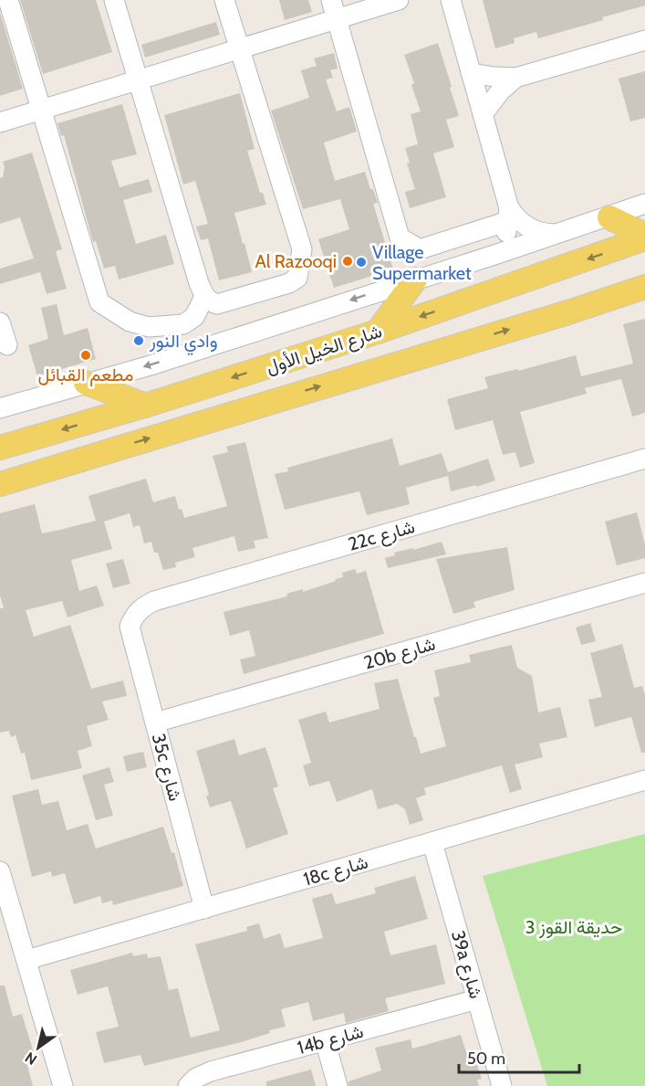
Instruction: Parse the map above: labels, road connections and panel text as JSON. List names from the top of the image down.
{
  "streets": {
    "main road": ["شارع الخيل الأول"],
    "street": [
      "22c شارع",
      "20b شارع",
      "35c شارع",
      "18c شارع",
      "39a شارع",
      "14b شارع"
    ]
  },
  "crossings": [
    ["22c شارع", "35c شارع"],
    ["20b شارع", "35c شارع"],
    ["35c شارع", "18c شارع"],
    ["18c شارع", "39a شارع"],
    ["39a شارع", "14b شارع"]
  ],
  "parks": ["حديقة القوز 3"],
  "places": [
    "Al Razooqi",
    "Village Supermarket",
    "وادي النور",
    "مطعم القبائل"
  ],
  "scale_bar": "50 m",
  "north": "bottom left"
}
